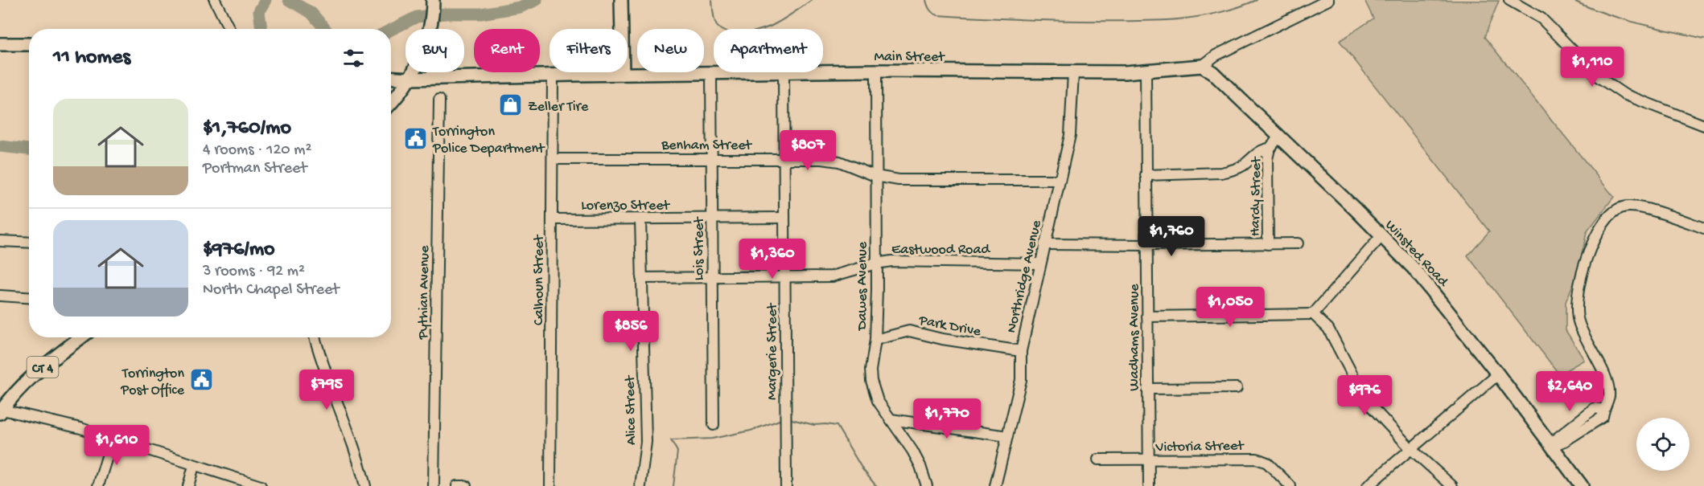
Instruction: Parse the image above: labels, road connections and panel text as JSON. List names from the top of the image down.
{
  "streets": {
    "main road": ["Main Street", "Winsted Road", "CT 4"],
    "street": [
      "Benham Street",
      "Hardy Street",
      "Lorenzo Street",
      "Eastwood Road",
      "Lois Street",
      "Northridge Avenue",
      "Calhoun Street",
      "Dawes Avenue",
      "Pythian Avenue",
      "Park Drive",
      "Wadhams Avenue",
      "Margerie Street",
      "Alice Street",
      "Victoria Street"
    ]
  },
  "crossings": [
    ["Main Street", "Lois Street"],
    ["Main Street", "Winsted Road"],
    ["Main Street", "Northridge Avenue"],
    ["Main Street", "Calhoun Street"],
    ["Main Street", "Dawes Avenue"],
    ["Main Street", "Wadhams Avenue"],
    ["Main Street", "Margerie Street"],
    ["Benham Street", "Lois Street"],
    ["Benham Street", "Northridge Avenue"],
    ["Benham Street", "Calhoun Street"],
    ["Benham Street", "Dawes Avenue"],
    ["Benham Street", "Margerie Street"],
    ["Lorenzo Street", "Lois Street"],
    ["Lorenzo Street", "Calhoun Street"],
    ["Lorenzo Street", "Margerie Street"],
    ["Lorenzo Street", "Alice Street"],
    ["Eastwood Road", "Lois Street"],
    ["Eastwood Road", "Northridge Avenue"],
    ["Eastwood Road", "Dawes Avenue"],
    ["Eastwood Road", "Margerie Street"],
    ["Eastwood Road", "Alice Street"],
    ["Northridge Avenue", "Park Drive"],
    ["Dawes Avenue", "Park Drive"],
    ["Wadhams Avenue", "Victoria Street"]
  ],
  "places": {
    "shop": ["Zeller Tire"],
    "public building": ["Torrington Police Department", "Torrington Post Office"]
  },
  "page": {
    "chip": [
      "Buy",
      "Rent",
      "Filters",
      "New",
      "Apartment"
    ],
    "heading": "11 homes",
    "price": [
      "$1,110",
      "$807",
      "$1,760",
      "$1,360",
      "$1,050",
      "$856",
      "$795",
      "$2,640",
      "$976",
      "$1,770",
      "$1,610"
    ],
    "list": [
      {
        "name": "$1,760/mo",
        "note": "4 rooms · 120 m² · Portman Street"
      },
      {
        "name": "$976/mo",
        "note": "3 rooms · 92 m² · North Chapel Street"
      }
    ]
  }
}
